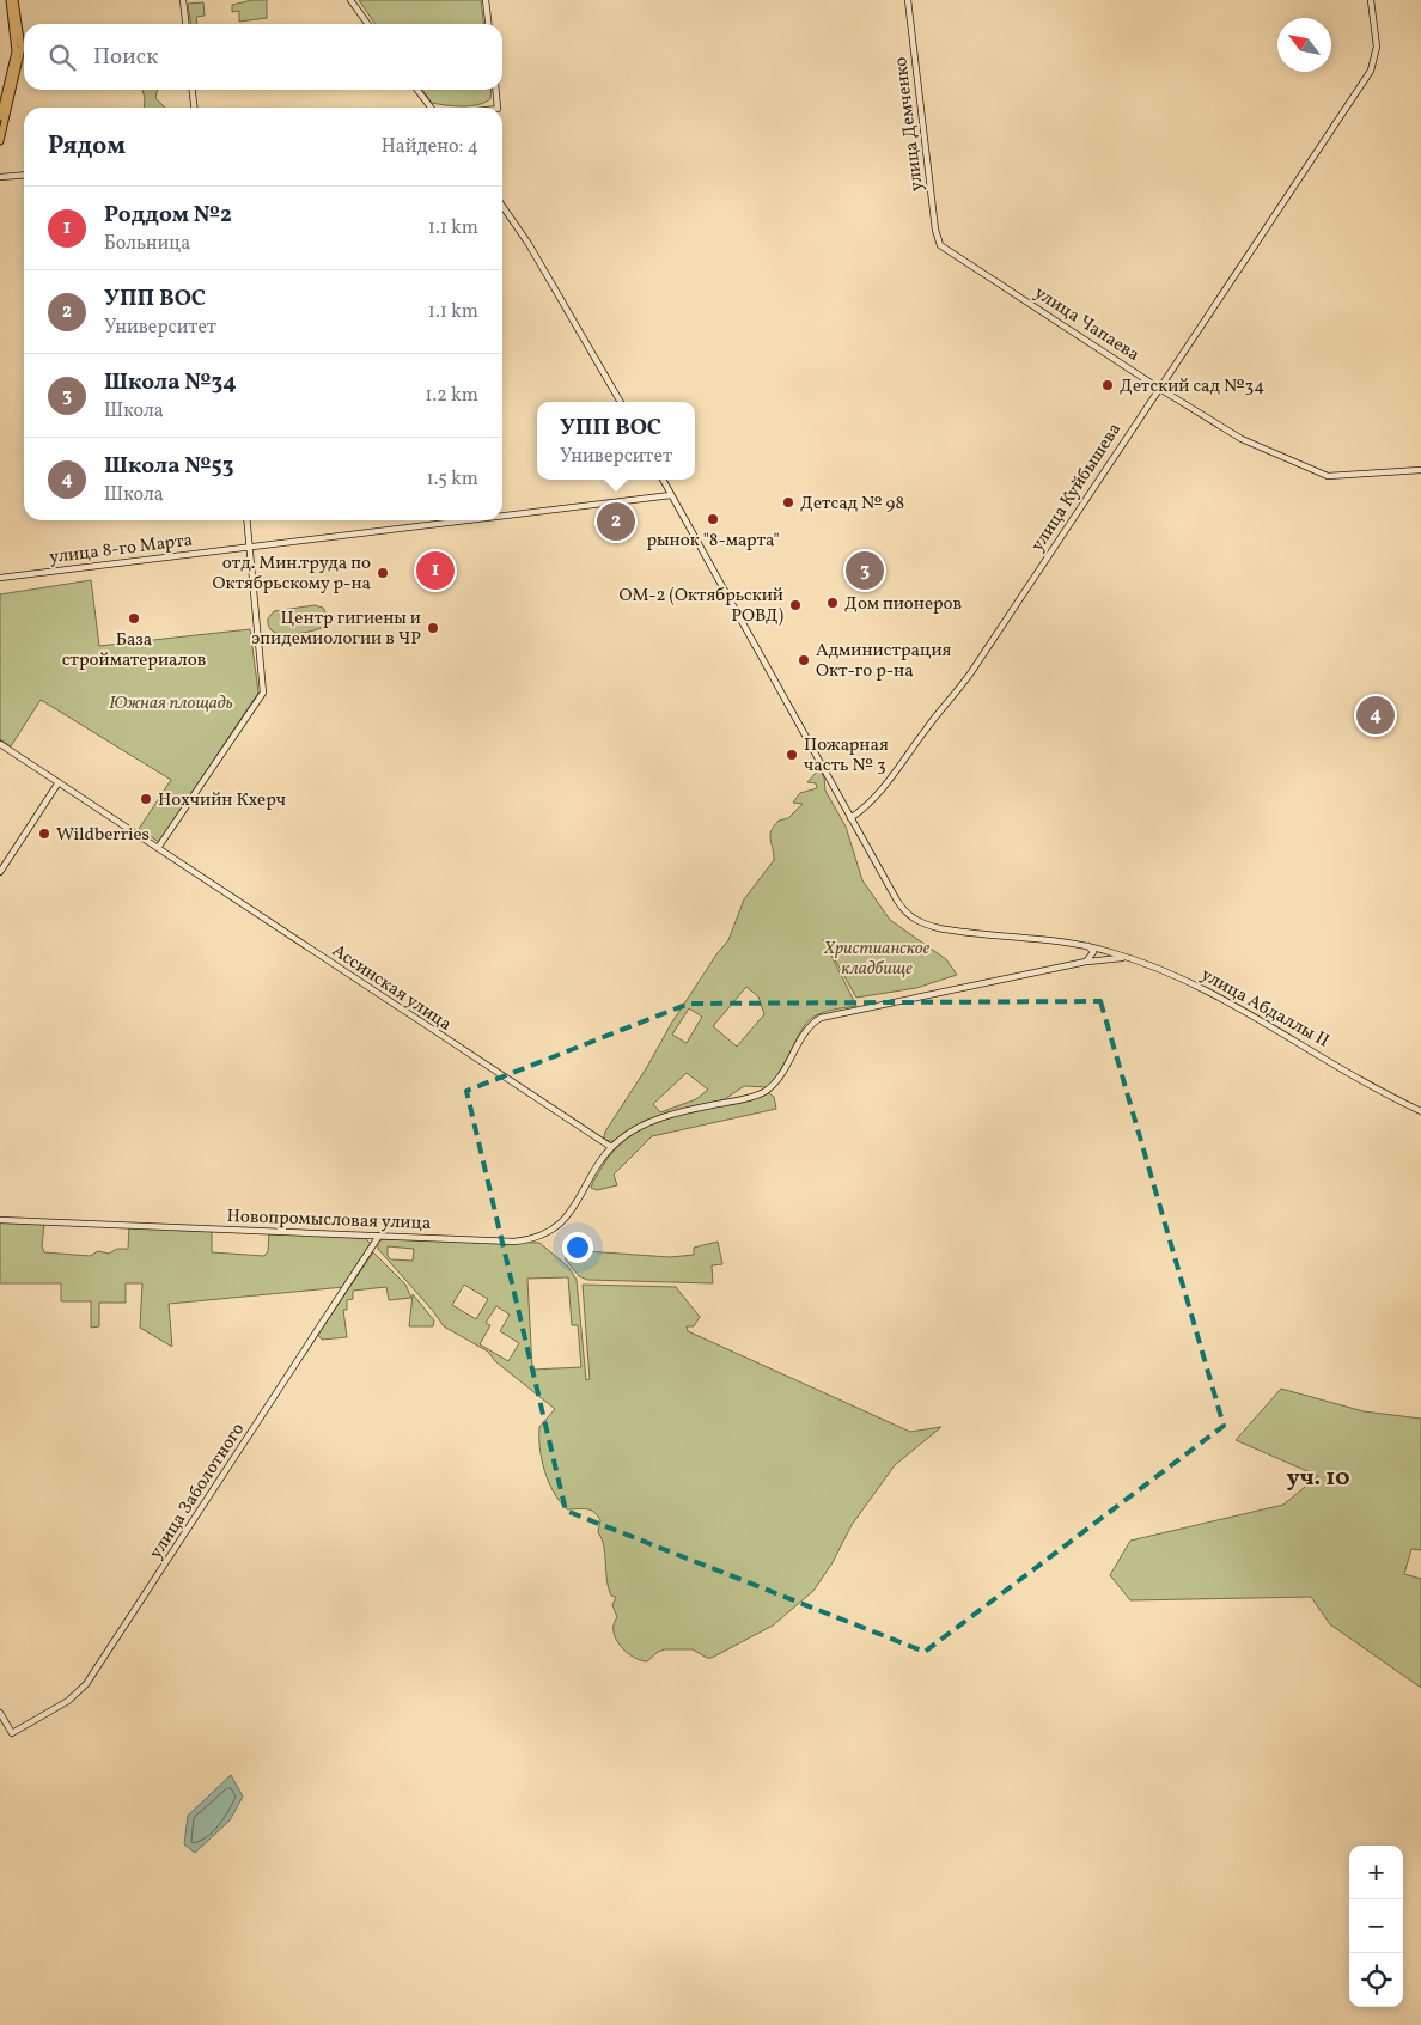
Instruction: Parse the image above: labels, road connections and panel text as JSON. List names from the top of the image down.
{
  "streets": {
    "street": [
      "улица Демченко",
      "улица Чапаева",
      "улица Куйбышева",
      "улица 8-го Марта",
      "Ассинская улица",
      "улица Абдаллы II",
      "Новопромысловая улица",
      "улица Заболотного"
    ]
  },
  "crossings": [
    ["улица Демченко", "улица Чапаева"],
    ["улица Чапаева", "улица Куйбышева"],
    ["улица Куйбышева", "улица Абдаллы II"],
    ["улица 8-го Марта", "улица Абдаллы II"],
    ["Ассинская улица", "Новопромысловая улица"],
    ["Новопромысловая улица", "улица Заболотного"]
  ],
  "districts": ["уч. 10"],
  "parks": ["Южная площадь", "Христианское кладбище"],
  "places": [
    "Детский сад №34",
    "Детсад № 98",
    "рынок \"8-марта\"",
    "отд. Мин.труда по Октябрьскому р-на",
    "Дом пионеров",
    "ОМ-2 (Октябрьский РОВД)",
    "База стройматериалов",
    "Центр гигиены и эпидемиологии в ЧР",
    "Администрация Окт-го р-на",
    "Пожарная часть № 3",
    "Нохчийн Кхерч",
    "Wildberries"
  ],
  "north": "top left",
  "page": {
    "search": "Поиск",
    "heading": ["Рядом", "Найдено: 4"],
    "list": [
      {
        "mark": "1",
        "name": "Роддом №2",
        "note": "Больница",
        "value": "1.1 km"
      },
      {
        "mark": "2",
        "name": "УПП ВОС",
        "note": "Университет",
        "value": "1.1 km"
      },
      {
        "mark": "3",
        "name": "Школа №34",
        "note": "Школа",
        "value": "1.2 km"
      },
      {
        "mark": "4",
        "name": "Школа №53",
        "note": "Школа",
        "value": "1.5 km"
      }
    ],
    "popup": ["УПП ВОС", "Университет"],
    "pins": [
      "2",
      "1",
      "3",
      "4"
    ],
    "map_buttons": ["+", "−"]
  }
}
